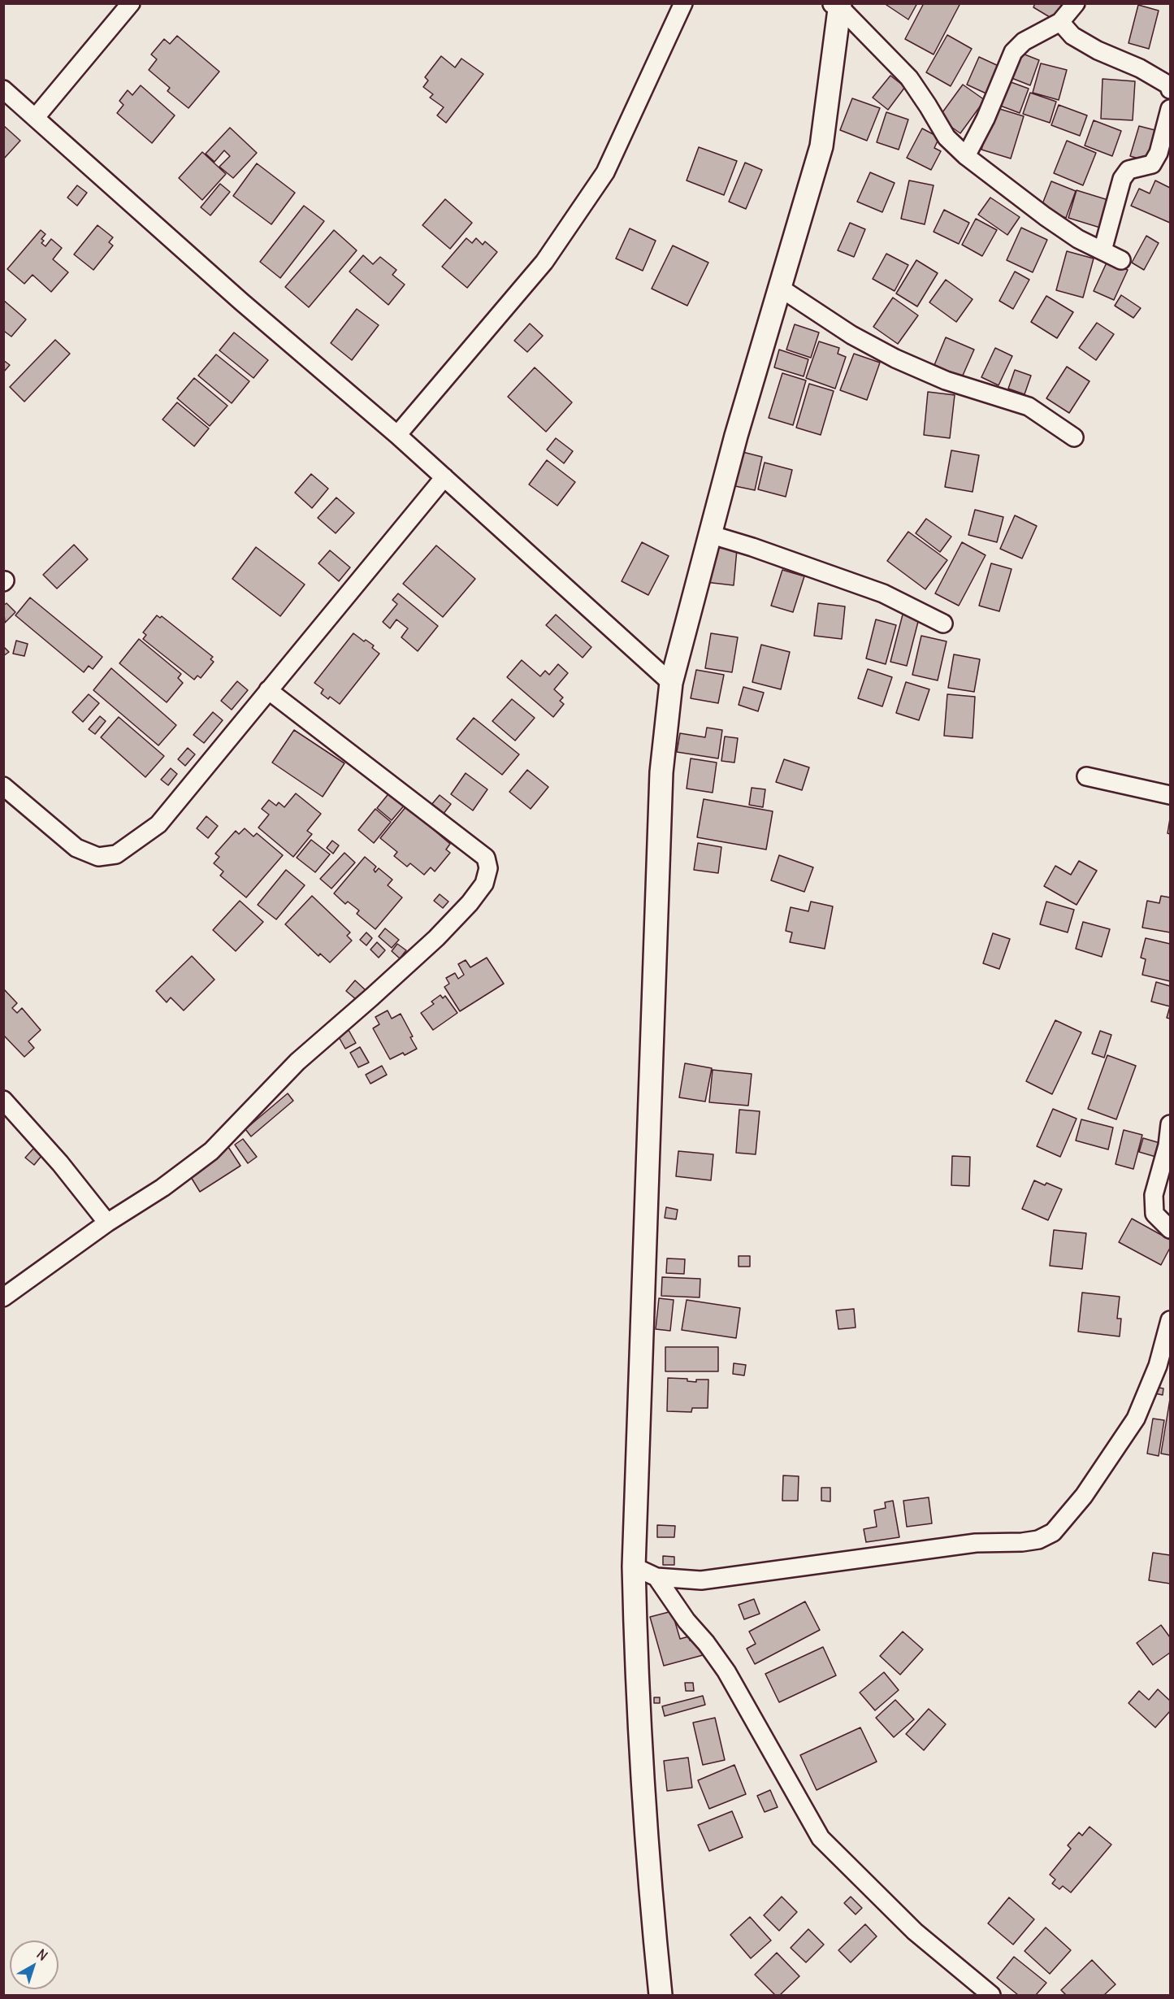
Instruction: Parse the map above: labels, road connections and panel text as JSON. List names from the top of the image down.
{
  "north": "top right"
}
